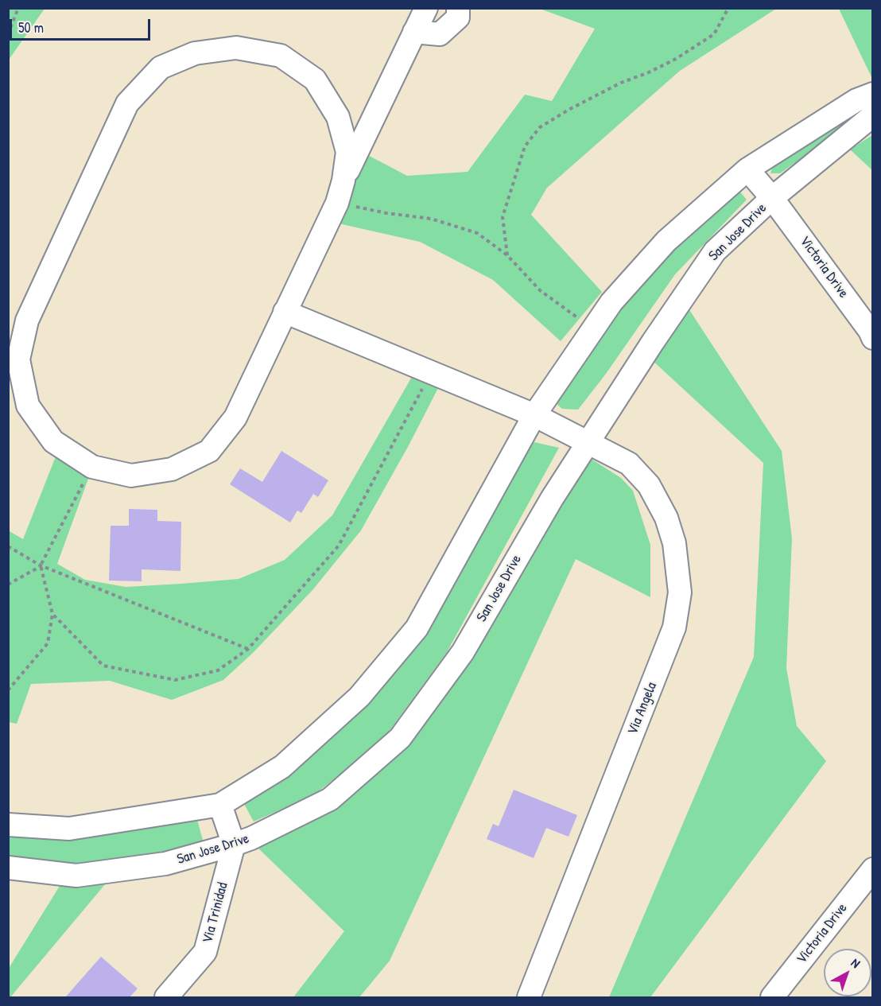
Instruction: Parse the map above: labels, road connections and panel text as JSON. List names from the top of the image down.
{
  "streets": {
    "street": [
      "San Jose Drive",
      "Victoria Drive",
      "Via Angela",
      "Via Trinidad"
    ]
  },
  "crossings": [
    ["San Jose Drive", "Victoria Drive"],
    ["San Jose Drive", "Via Angela"],
    ["San Jose Drive", "Via Trinidad"]
  ],
  "scale_bar": "50 m",
  "north": "top right"
}
